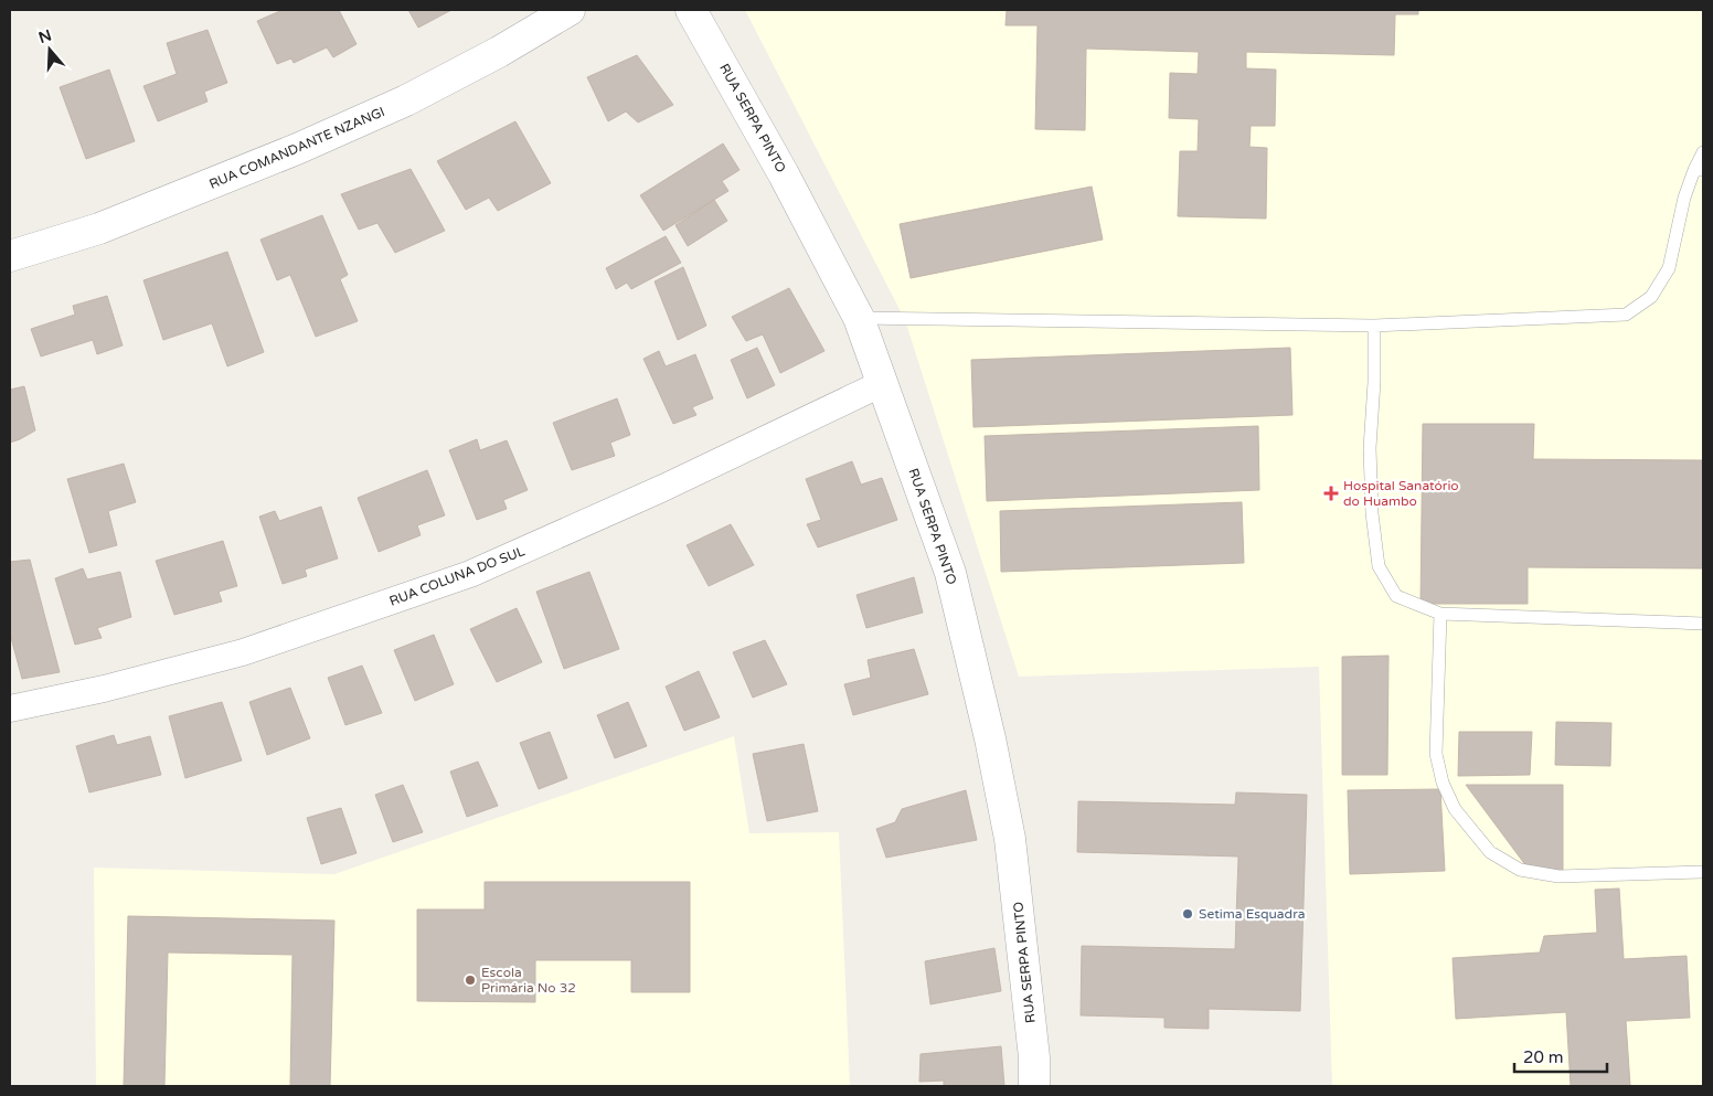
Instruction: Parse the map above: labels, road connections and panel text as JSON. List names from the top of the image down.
{
  "streets": {
    "street": ["RUA SERPA PINTO", "RUA COMANDANTE NZANGI", "RUA COLUNA DO SUL"]
  },
  "crossings": [
    ["RUA SERPA PINTO", "RUA COLUNA DO SUL"]
  ],
  "places": {
    "health": ["Hospital Sanatório do Huambo"],
    "other": ["Setima Esquadra", "Escola Primária No 32"]
  },
  "scale_bar": "20 m",
  "north": "top"
}
